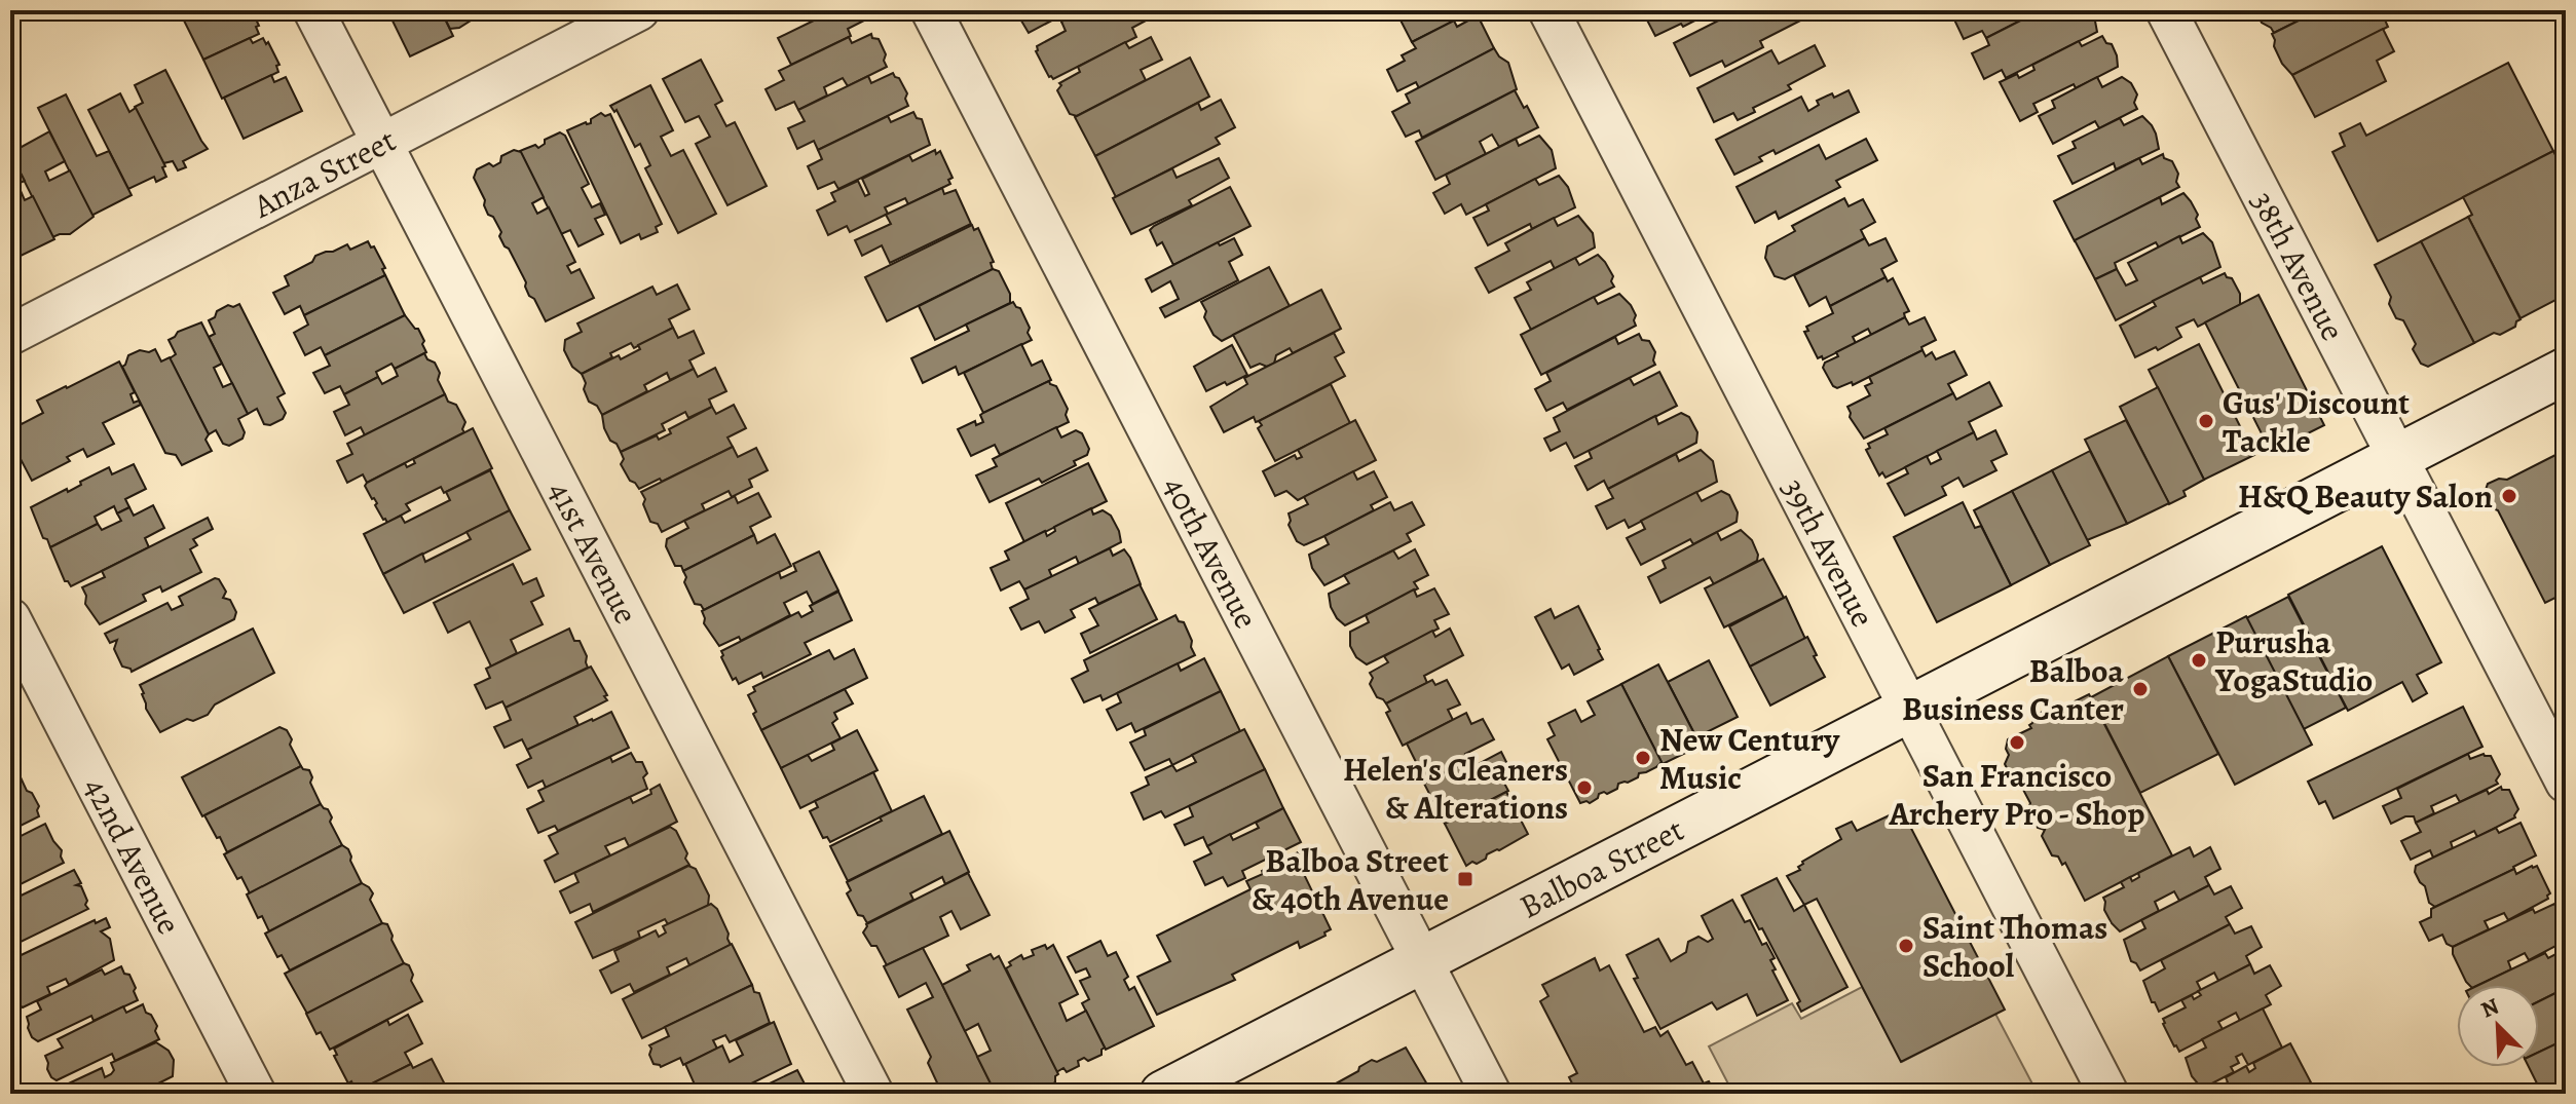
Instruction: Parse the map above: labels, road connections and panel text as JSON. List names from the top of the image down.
{
  "streets": {
    "street": [
      "Anza Street",
      "38th Avenue",
      "41st Avenue",
      "40th Avenue",
      "39th Avenue",
      "42nd Avenue",
      "Balboa Street"
    ]
  },
  "crossings": [
    ["Anza Street", "41st Avenue"],
    ["38th Avenue", "Balboa Street"],
    ["40th Avenue", "Balboa Street"],
    ["39th Avenue", "Balboa Street"]
  ],
  "places": {
    "other": [
      "Gus' Discount Tackle",
      "H&Q Beauty Salon",
      "Purusha YogaStudio",
      "Balboa Business Canter",
      "San Francisco Archery Pro - Shop",
      "New Century Music",
      "Helen's Cleaners & Alterations",
      "Saint Thomas School"
    ],
    "transit": ["Balboa Street & 40th Avenue"]
  },
  "north": "top left"
}
